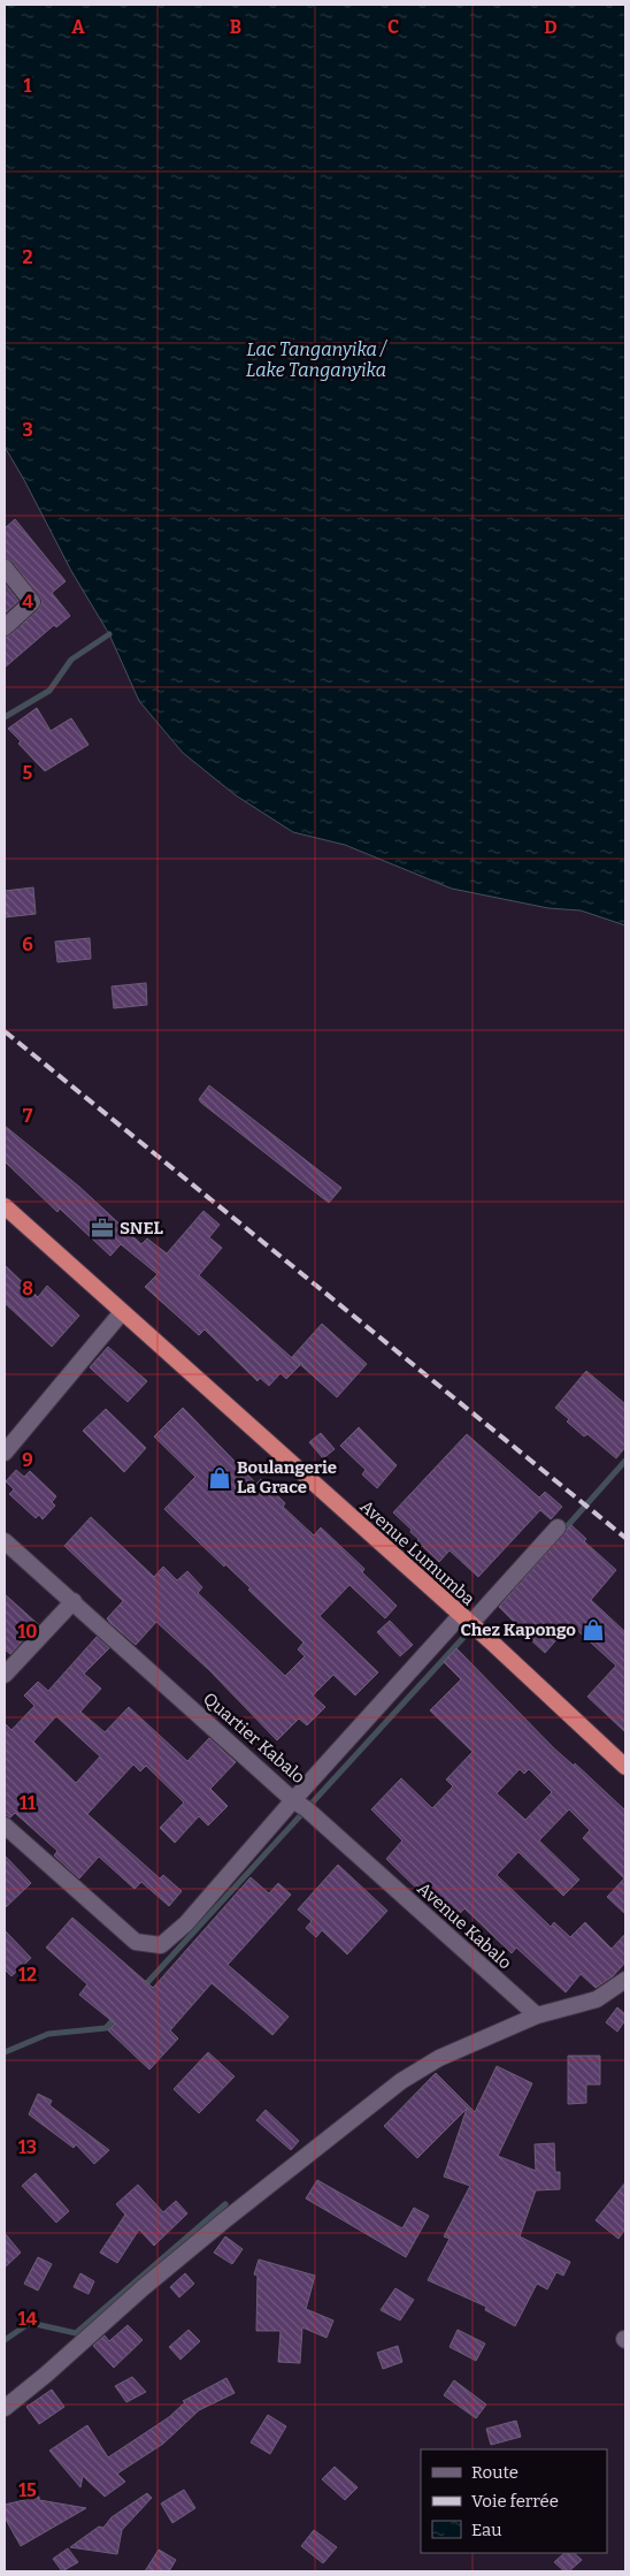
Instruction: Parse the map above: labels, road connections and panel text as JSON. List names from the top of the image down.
{
  "streets": {
    "highway": ["Avenue Lumumba"],
    "street": ["Quartier Kabalo", "Avenue Kabalo"]
  },
  "crossings": [
    ["Avenue Lumumba", "Quartier Kabalo"],
    ["Quartier Kabalo", "Avenue Kabalo"]
  ],
  "water": ["Lac Tanganyika / Lake Tanganyika"],
  "places": {
    "office": ["SNEL"],
    "shop": ["Boulangerie La Grace", "Chez Kapongo"]
  },
  "legend": ["Route", "Voie ferrée", "Eau"],
  "grid": {
    "columns": [
      "A",
      "B",
      "C",
      "D"
    ],
    "rows": [
      "1",
      "2",
      "3",
      "4",
      "5",
      "6",
      "7",
      "8",
      "9",
      "10",
      "11",
      "12",
      "13",
      "14",
      "15"
    ]
  }
}
